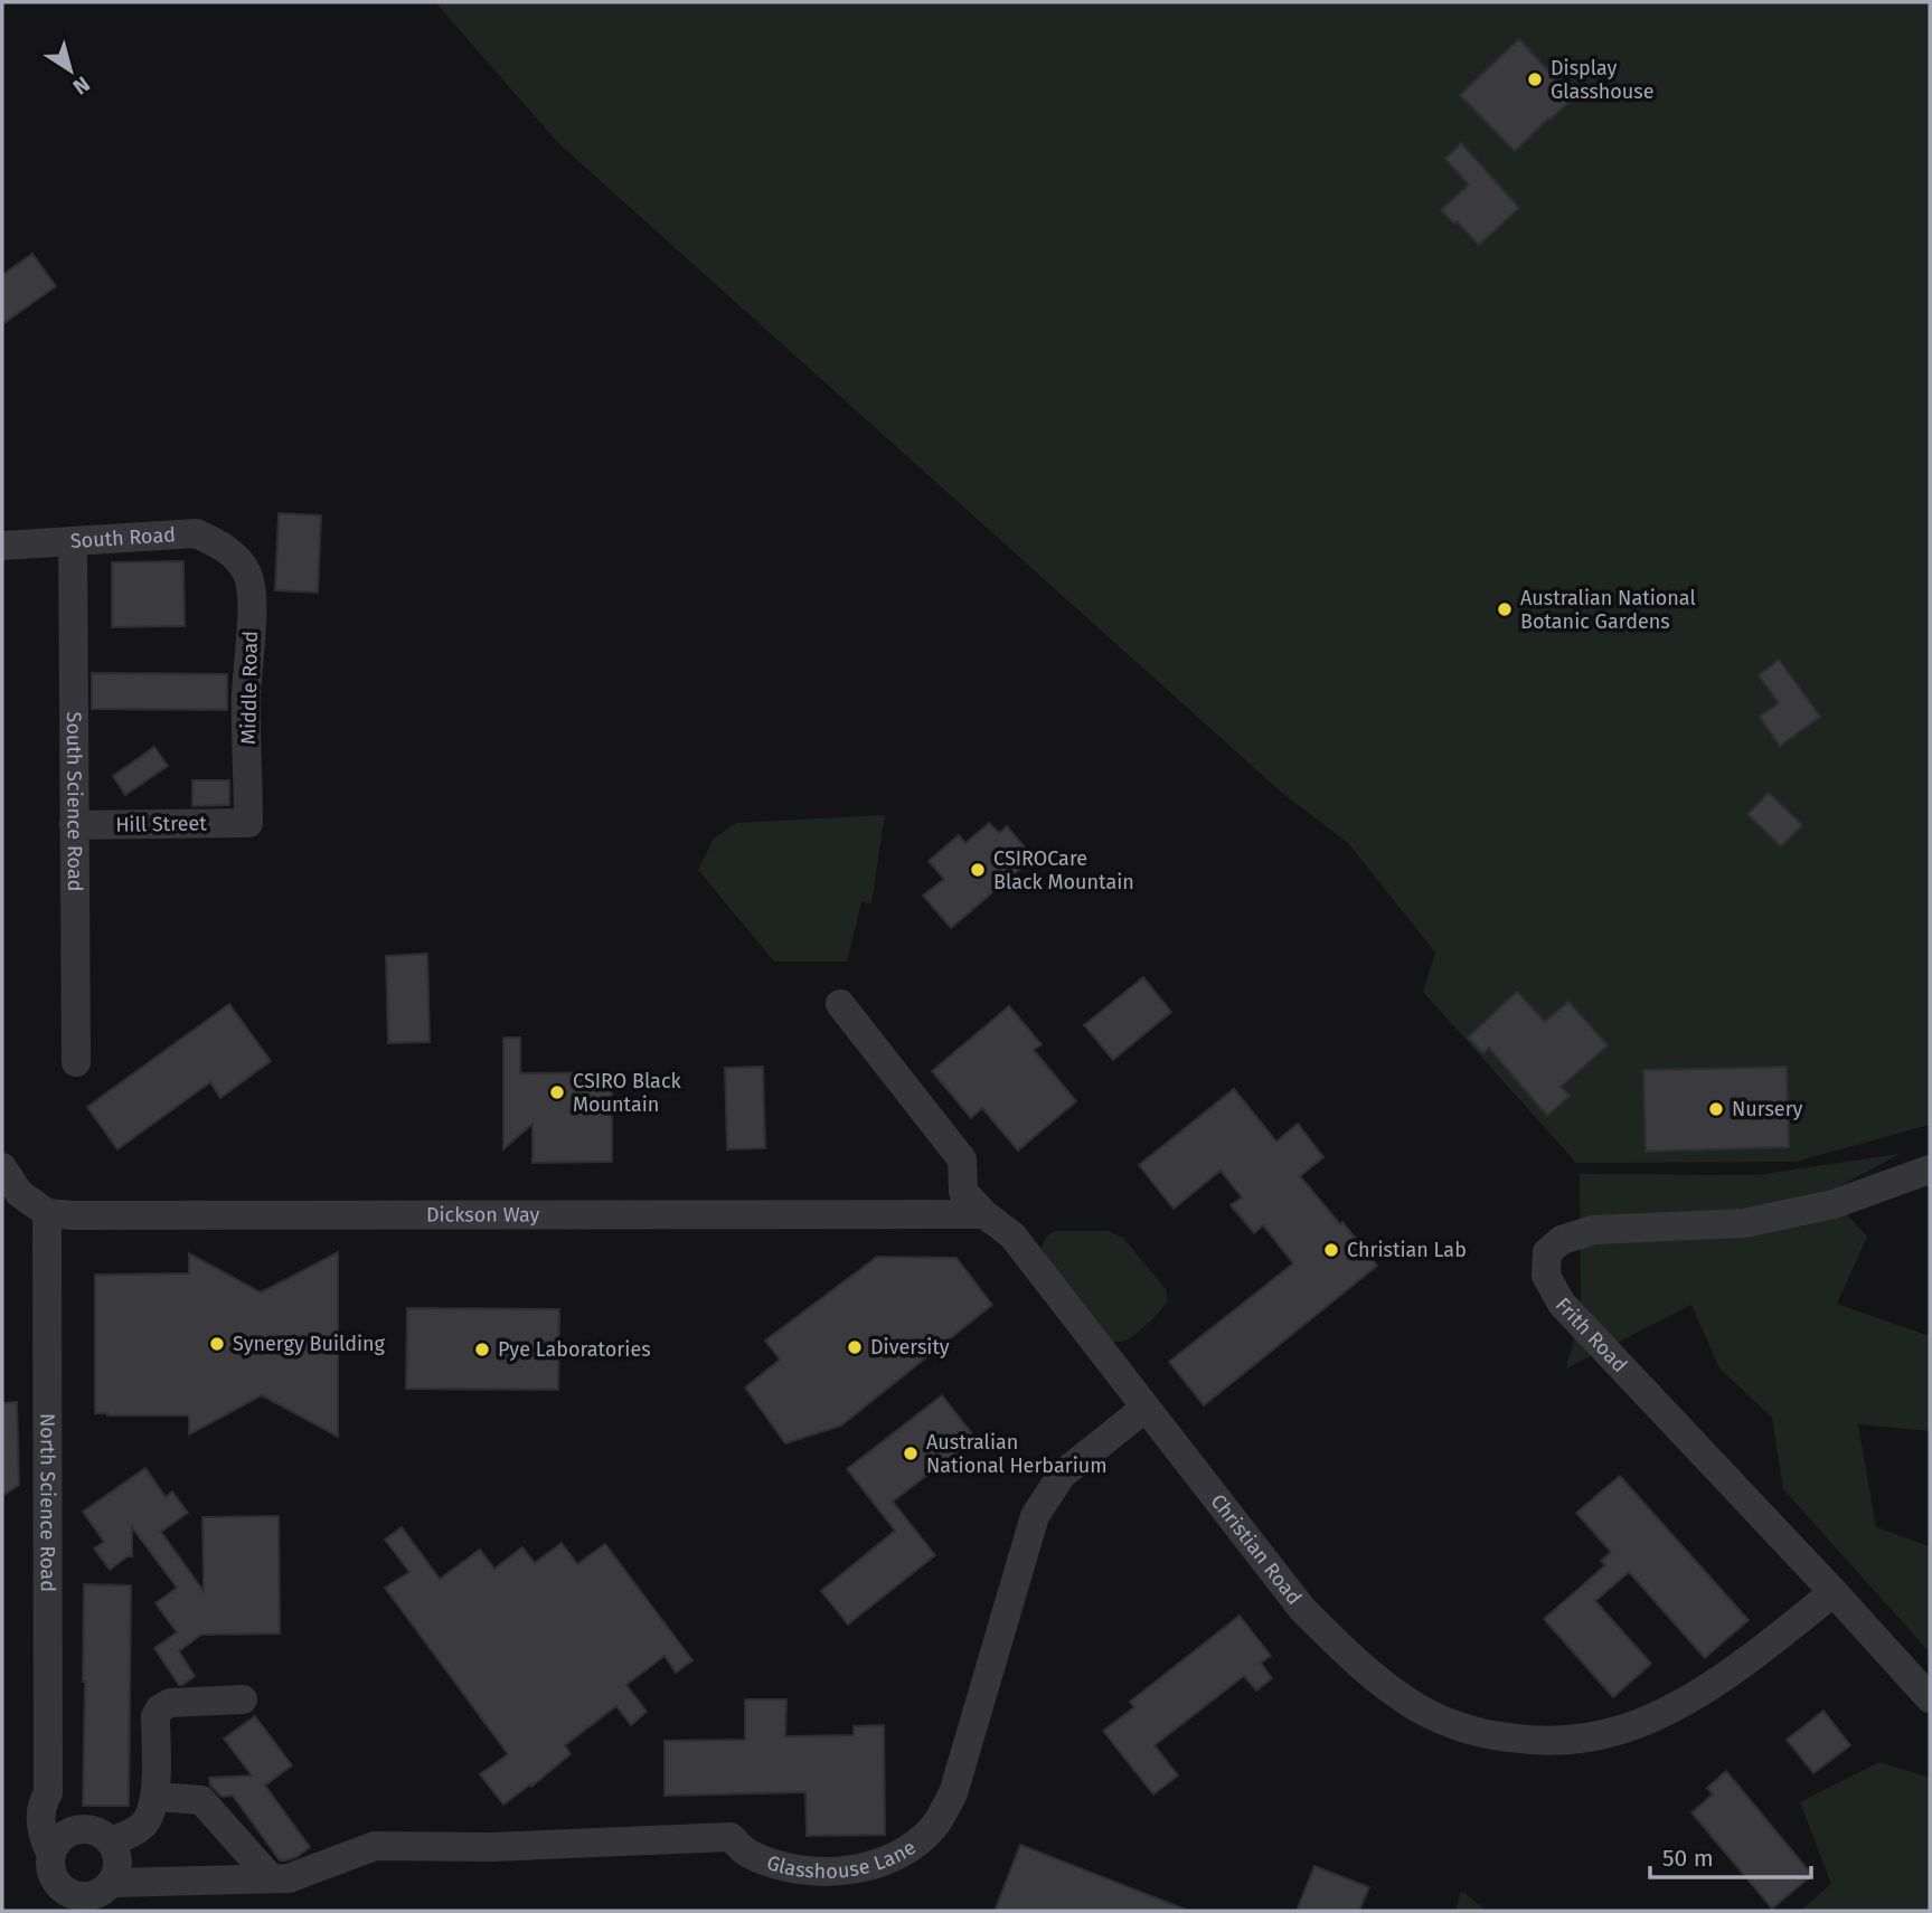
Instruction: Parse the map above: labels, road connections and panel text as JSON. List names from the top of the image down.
{
  "streets": {
    "street": [
      "South Road",
      "Middle Road",
      "South Science Road",
      "Hill Street",
      "Dickson Way",
      "Frith Road",
      "North Science Road",
      "Christian Road",
      "Glasshouse Lane"
    ]
  },
  "crossings": [
    ["South Road", "Middle Road"],
    ["South Road", "South Science Road"],
    ["Middle Road", "Hill Street"],
    ["South Science Road", "Hill Street"],
    ["Dickson Way", "North Science Road"],
    ["Dickson Way", "Christian Road"],
    ["Frith Road", "Christian Road"],
    ["North Science Road", "Glasshouse Lane"],
    ["Christian Road", "Glasshouse Lane"]
  ],
  "places": [
    "Display Glasshouse",
    "Australian National Botanic Gardens",
    "CSIROCare Black Mountain",
    "CSIRO Black Mountain",
    "Nursery",
    "Christian Lab",
    "Synergy Building",
    "Diversity",
    "Pye Laboratories",
    "Australian National Herbarium"
  ],
  "scale_bar": "50 m",
  "north": "bottom right"
}
